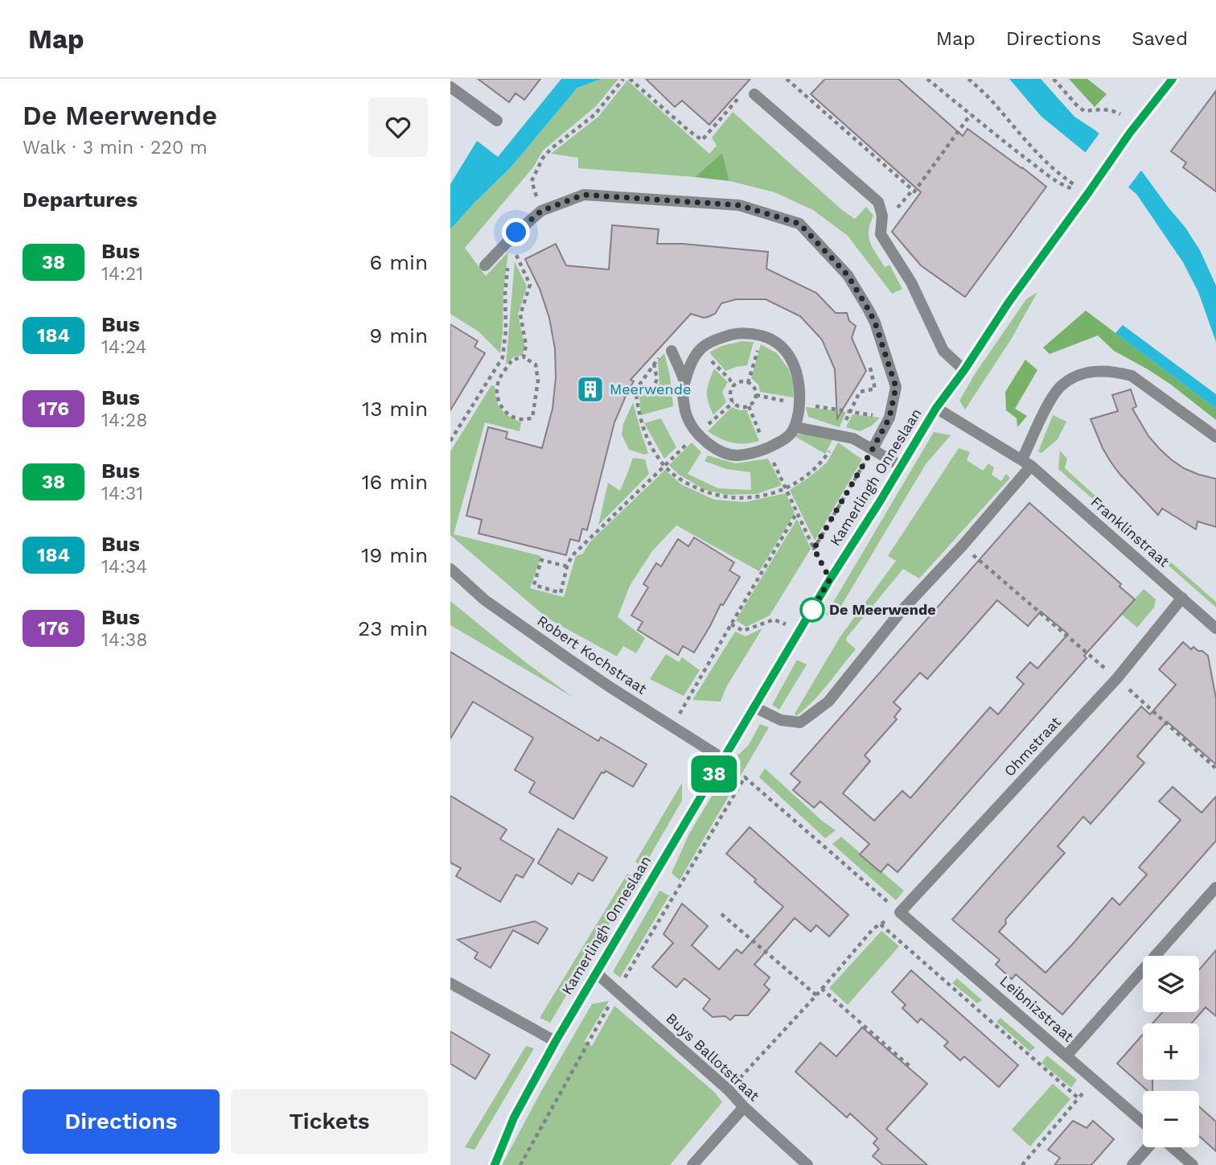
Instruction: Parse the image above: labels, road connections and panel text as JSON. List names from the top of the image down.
{
  "streets": {
    "street": [
      "Kamerlingh Onneslaan",
      "Franklinstraat",
      "Robert Kochstraat",
      "Ohmstraat",
      "Leibnizstraat",
      "Buys Ballotstraat"
    ]
  },
  "crossings": [
    ["Kamerlingh Onneslaan", "Franklinstraat"],
    ["Kamerlingh Onneslaan", "Robert Kochstraat"],
    ["Kamerlingh Onneslaan", "Buys Ballotstraat"],
    ["Franklinstraat", "Ohmstraat"],
    ["Ohmstraat", "Leibnizstraat"]
  ],
  "places": {
    "building": ["Meerwende"],
    "other": ["De Meerwende"]
  },
  "lines": ["bus line 38"],
  "page": {
    "header": "Map",
    "nav": ["Map", "Directions", "Saved"],
    "heading": [
      ["De Meerwende", "Walk · 3 min · 220 m"],
      "Departures"
    ],
    "on_map": "38",
    "list": [
      {
        "mark": "38",
        "name": "Bus",
        "note": "14:21",
        "value": "6 min"
      },
      {
        "mark": "184",
        "name": "Bus",
        "note": "14:24",
        "value": "9 min"
      },
      {
        "mark": "176",
        "name": "Bus",
        "note": "14:28",
        "value": "13 min"
      },
      {
        "mark": "38",
        "name": "Bus",
        "note": "14:31",
        "value": "16 min"
      },
      {
        "mark": "184",
        "name": "Bus",
        "note": "14:34",
        "value": "19 min"
      },
      {
        "mark": "176",
        "name": "Bus",
        "note": "14:38",
        "value": "23 min"
      }
    ],
    "map_buttons": ["+", "−"],
    "buttons": ["Directions", "Tickets"]
  }
}
